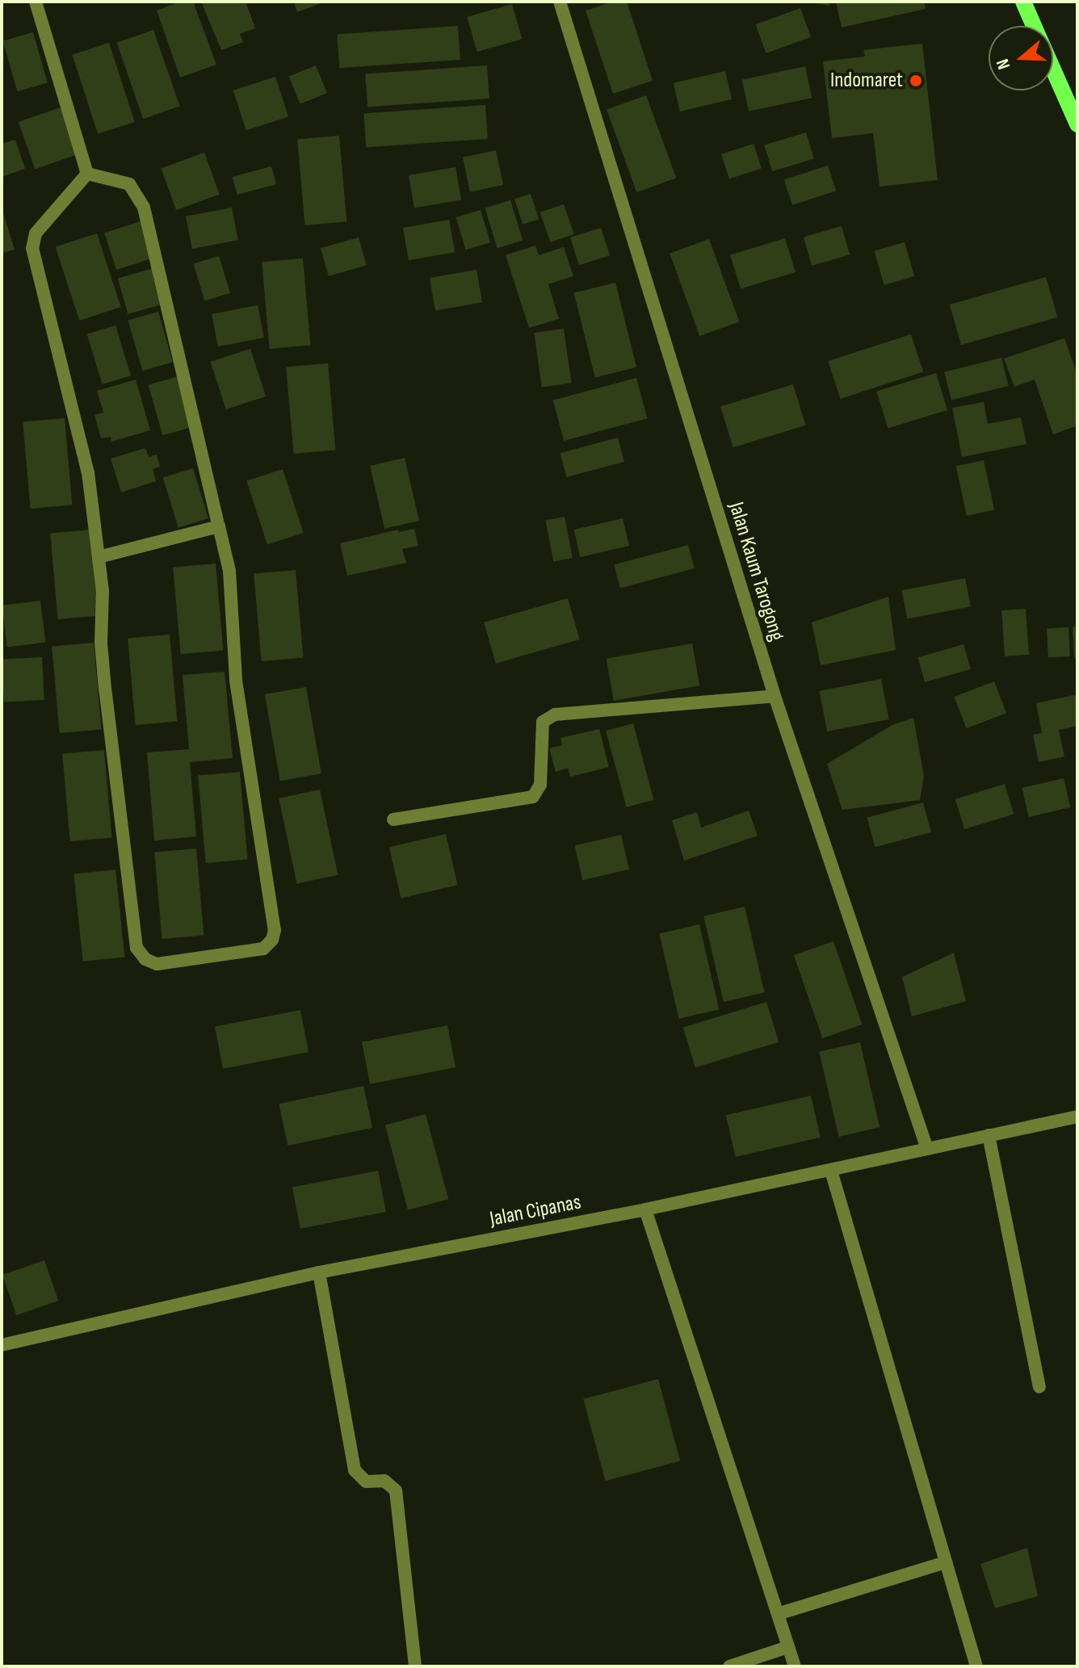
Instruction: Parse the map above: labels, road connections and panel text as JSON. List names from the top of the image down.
{
  "streets": {
    "street": ["Jalan Kaum Tarogong", "Jalan Cipanas"]
  },
  "crossings": [
    ["Jalan Kaum Tarogong", "Jalan Cipanas"]
  ],
  "places": ["Indomaret"],
  "north": "left"
}
